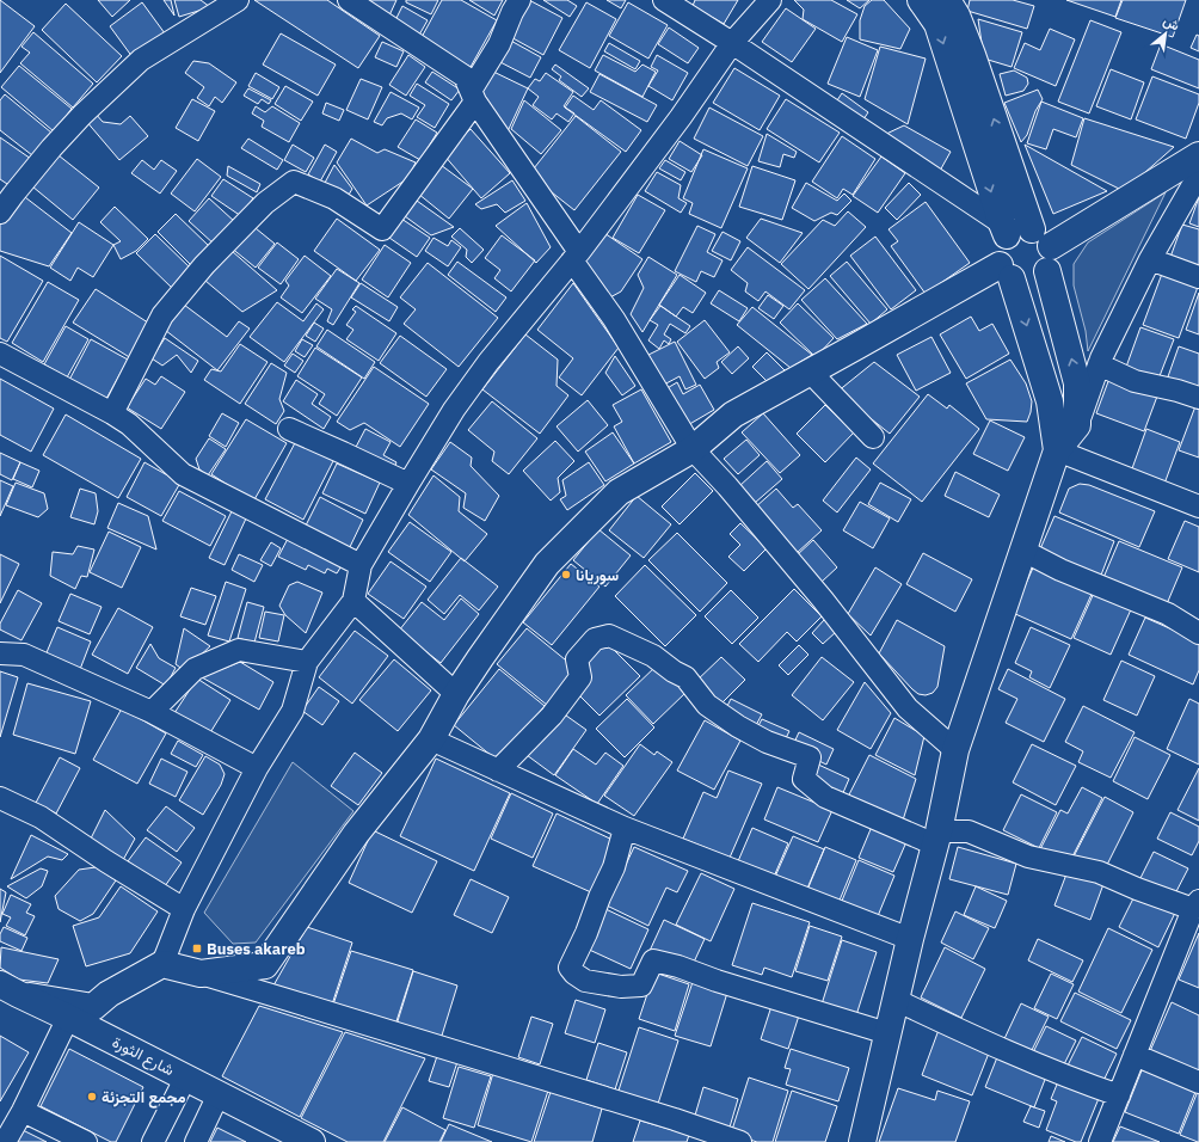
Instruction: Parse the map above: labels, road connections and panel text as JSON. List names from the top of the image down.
{
  "streets": {
    "main road": ["شارع الثورة"]
  },
  "places": {
    "other": ["سوريانا", "مجمع التجزئة"],
    "transit": ["Buses akareb"]
  },
  "north": "top right"
}
